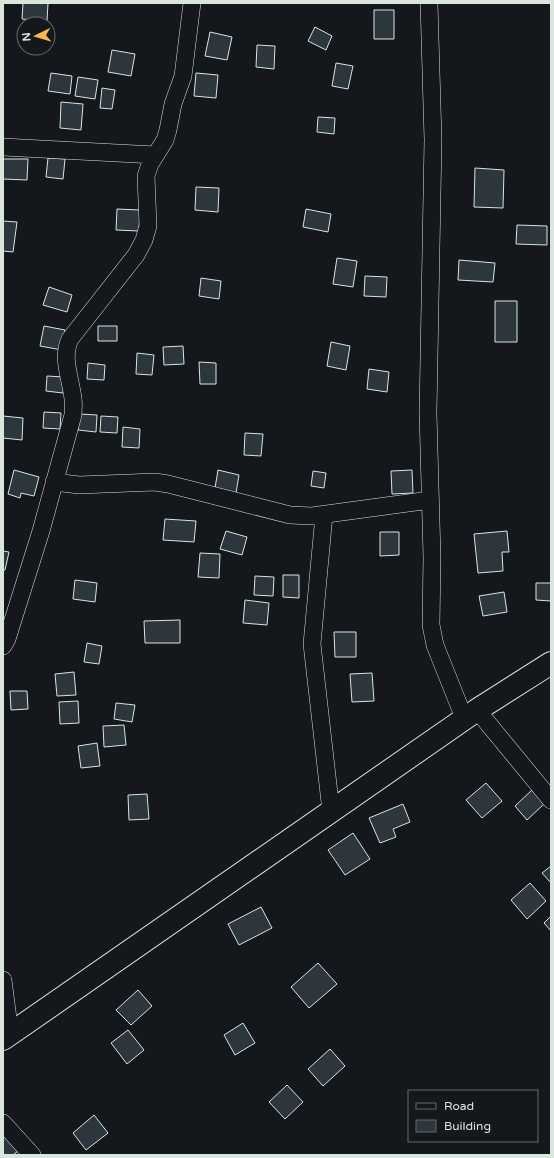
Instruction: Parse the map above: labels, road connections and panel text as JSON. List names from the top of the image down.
{
  "legend": ["Road", "Building"],
  "north": "left"
}
